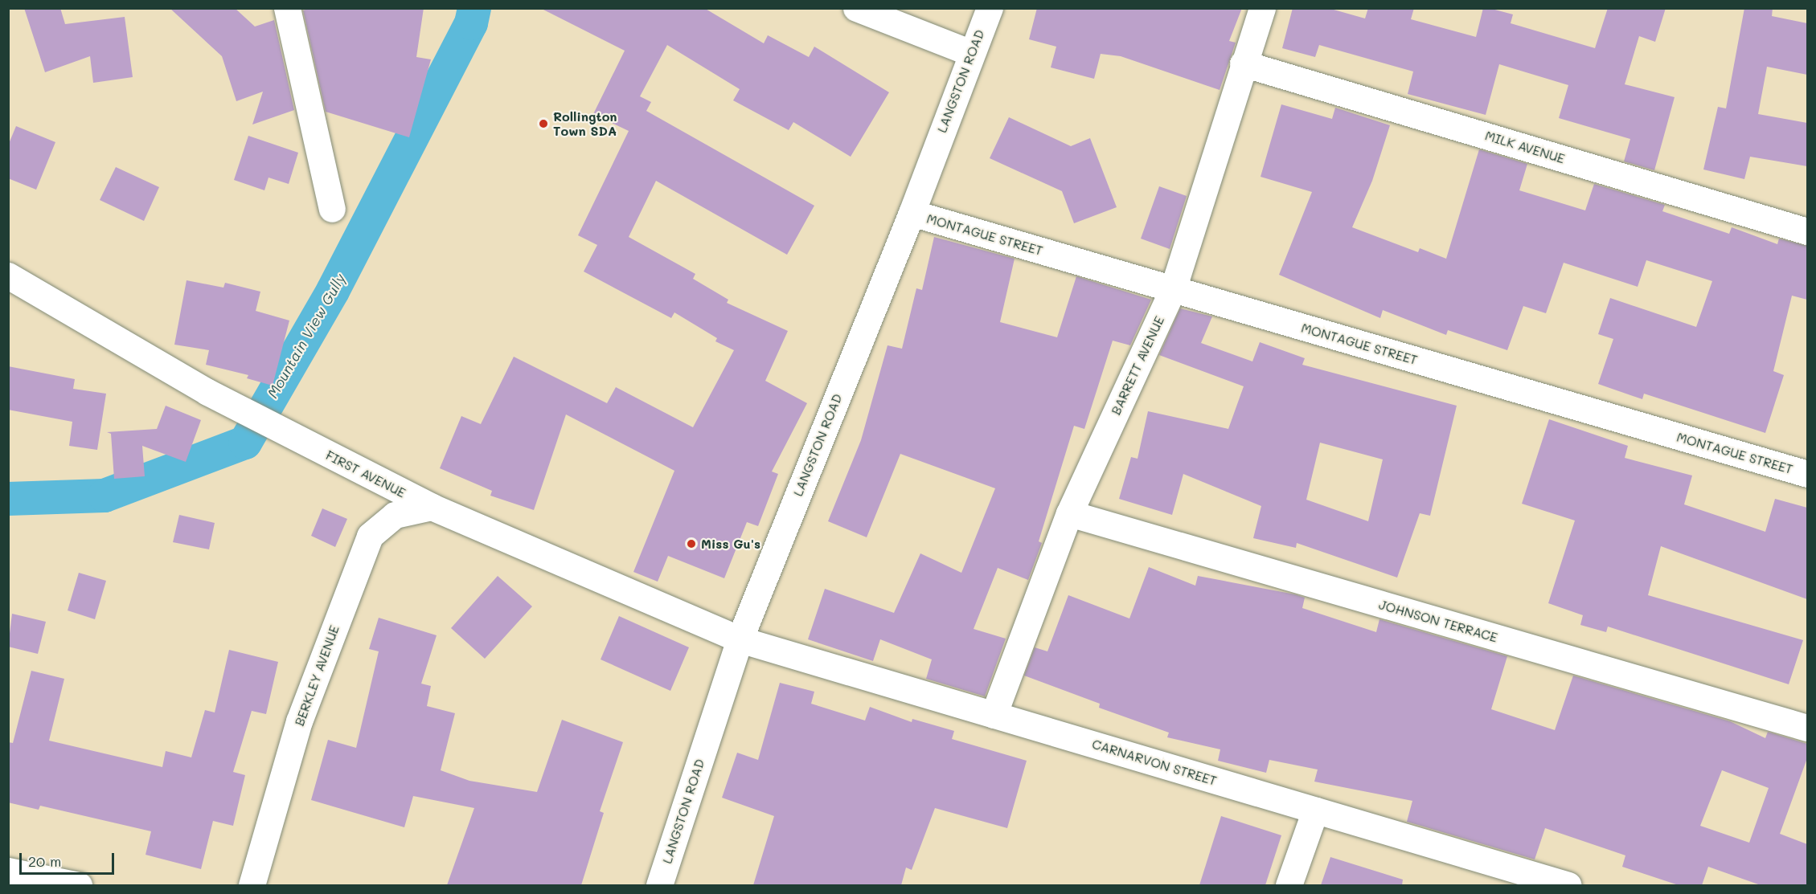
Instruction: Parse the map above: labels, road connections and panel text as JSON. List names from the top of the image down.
{
  "streets": {
    "street": [
      "LANGSTON ROAD",
      "MILK AVENUE",
      "MONTAGUE STREET",
      "BARRETT AVENUE",
      "FIRST AVENUE",
      "JOHNSON TERRACE",
      "BERKLEY AVENUE",
      "CARNARVON STREET"
    ]
  },
  "crossings": [
    ["LANGSTON ROAD", "MONTAGUE STREET"],
    ["LANGSTON ROAD", "FIRST AVENUE"],
    ["LANGSTON ROAD", "CARNARVON STREET"],
    ["MILK AVENUE", "BARRETT AVENUE"],
    ["MONTAGUE STREET", "BARRETT AVENUE"],
    ["BARRETT AVENUE", "JOHNSON TERRACE"],
    ["BARRETT AVENUE", "CARNARVON STREET"],
    ["FIRST AVENUE", "BERKLEY AVENUE"],
    ["FIRST AVENUE", "CARNARVON STREET"]
  ],
  "water": ["Mountain View Gully"],
  "places": ["Rollington Town SDA", "Miss Gu's"],
  "scale_bar": "20 m"
}
